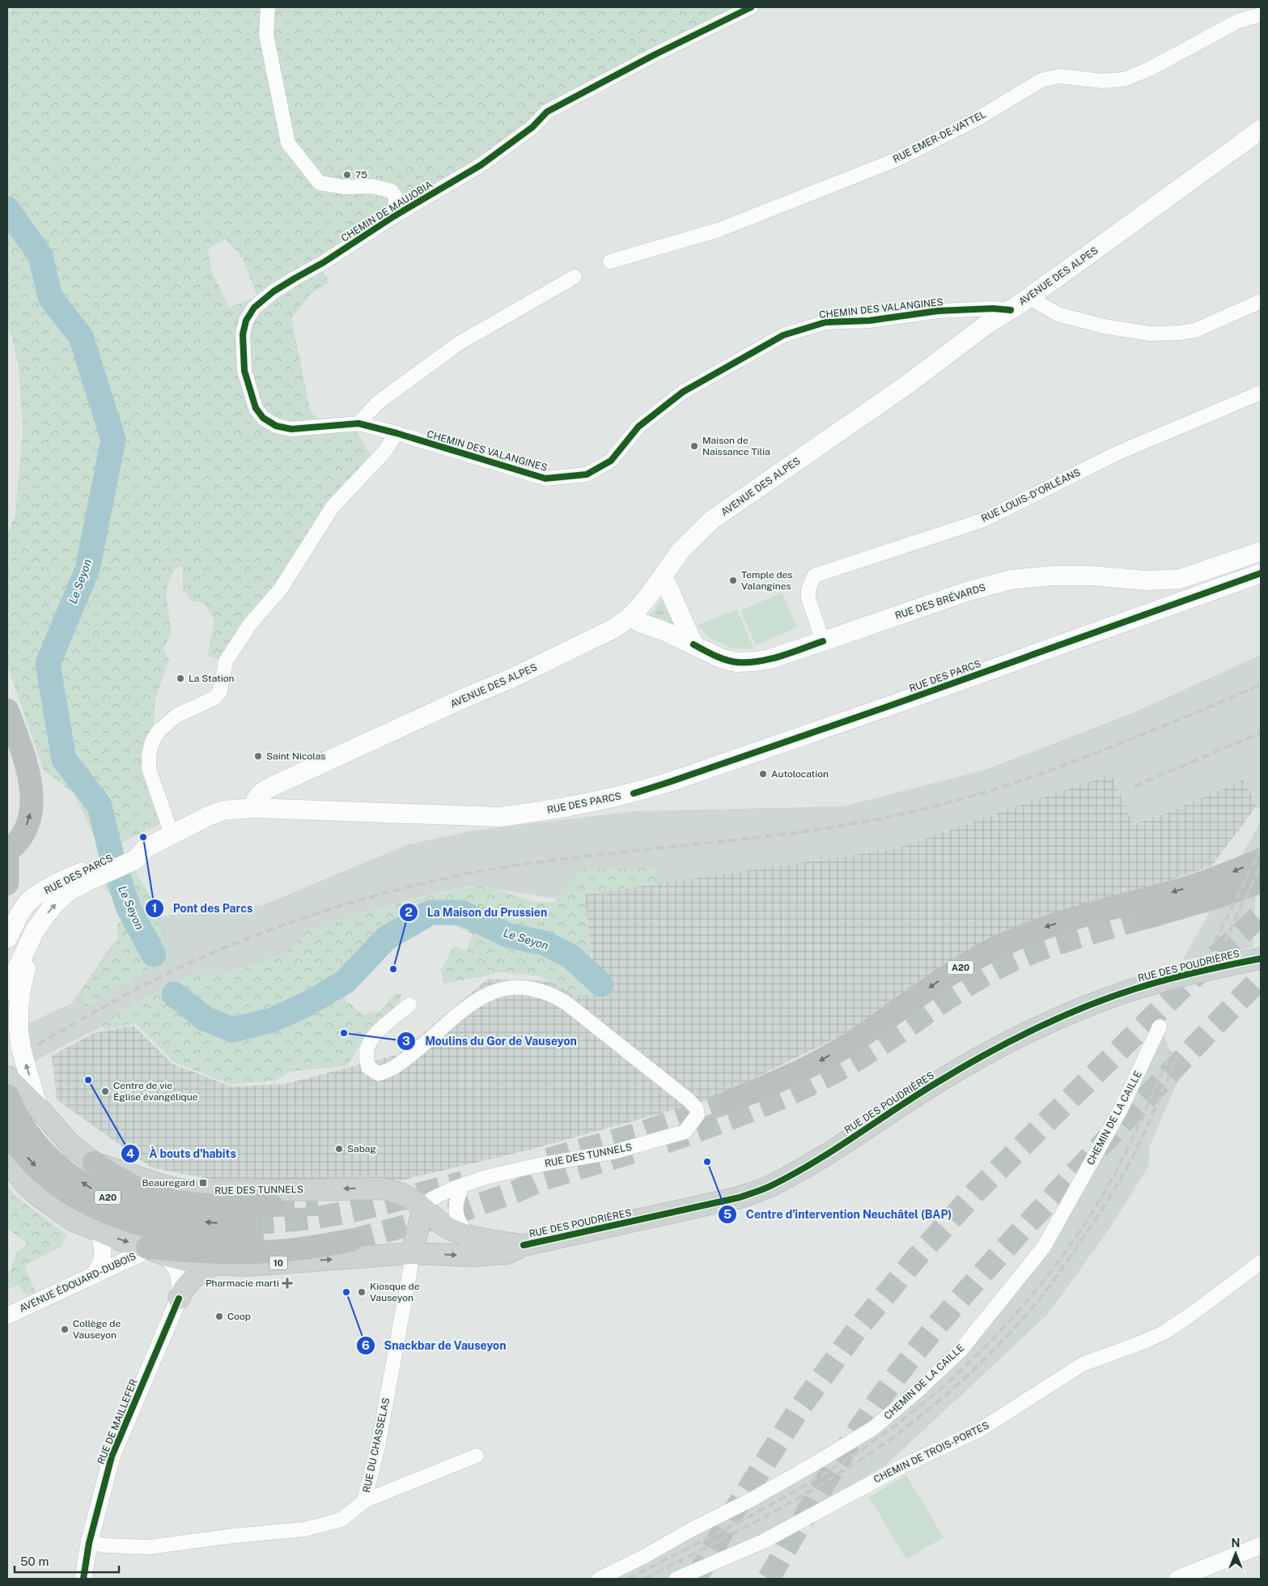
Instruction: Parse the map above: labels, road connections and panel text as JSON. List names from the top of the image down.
{
  "streets": {
    "highway": ["A20"],
    "main road": [
      "AVENUE DES ALPES",
      "RUE DES BRÉVARDS",
      "RUE DES PARCS",
      "RUE DES POUDRIÈRES",
      "RUE DES TUNNELS",
      "10"
    ],
    "street": [
      "RUE EMER-DE-VATTEL",
      "CHEMIN DE MAUJOBIA",
      "CHEMIN DES VALANGINES",
      "RUE LOUIS-D'ORLÉANS",
      "CHEMIN DE LA CAILLE",
      "AVENUE ÉDOUARD-DUBOIS",
      "RUE DE MAILLEFER",
      "RUE DU CHASSELAS",
      "CHEMIN DE TROIS-PORTES"
    ]
  },
  "crossings": [
    ["CHEMIN DE MAUJOBIA", "CHEMIN DES VALANGINES"],
    ["AVENUE DES ALPES", "CHEMIN DES VALANGINES"],
    ["AVENUE DES ALPES", "RUE DES BRÉVARDS"],
    ["AVENUE DES ALPES", "RUE DES PARCS"],
    ["RUE LOUIS-D'ORLÉANS", "RUE DES BRÉVARDS"],
    ["RUE DES PARCS", "10"],
    ["RUE DES POUDRIÈRES", "RUE DES TUNNELS"],
    ["RUE DES POUDRIÈRES", "10"],
    ["RUE DES POUDRIÈRES", "AVENUE ÉDOUARD-DUBOIS"],
    ["RUE DES POUDRIÈRES", "RUE DU CHASSELAS"],
    ["RUE DES TUNNELS", "10"],
    ["10", "AVENUE ÉDOUARD-DUBOIS"],
    ["RUE DE MAILLEFER", "RUE DU CHASSELAS"]
  ],
  "water": ["Le Seyon"],
  "places": {
    "other": [
      "75",
      "Maison de Naissance Tilia",
      "Temple des Valangines",
      "La Station",
      "Saint Nicolas",
      "Autolocation",
      "Pont des Parcs",
      "La Maison du Prussien",
      "Moulins du Gor de Vauseyon",
      "À bouts d'habits",
      "Centre de vie Église évangélique",
      "Sabag",
      "Centre d'intervention Neuchâtel (BAP)",
      "Snackbar de Vauseyon",
      "Kiosque de Vauseyon",
      "Coop",
      "Collège de Vauseyon"
    ],
    "transit": ["Beauregard"],
    "health": ["Pharmacie marti"]
  },
  "scale_bar": "50 m",
  "north": "top"
}
